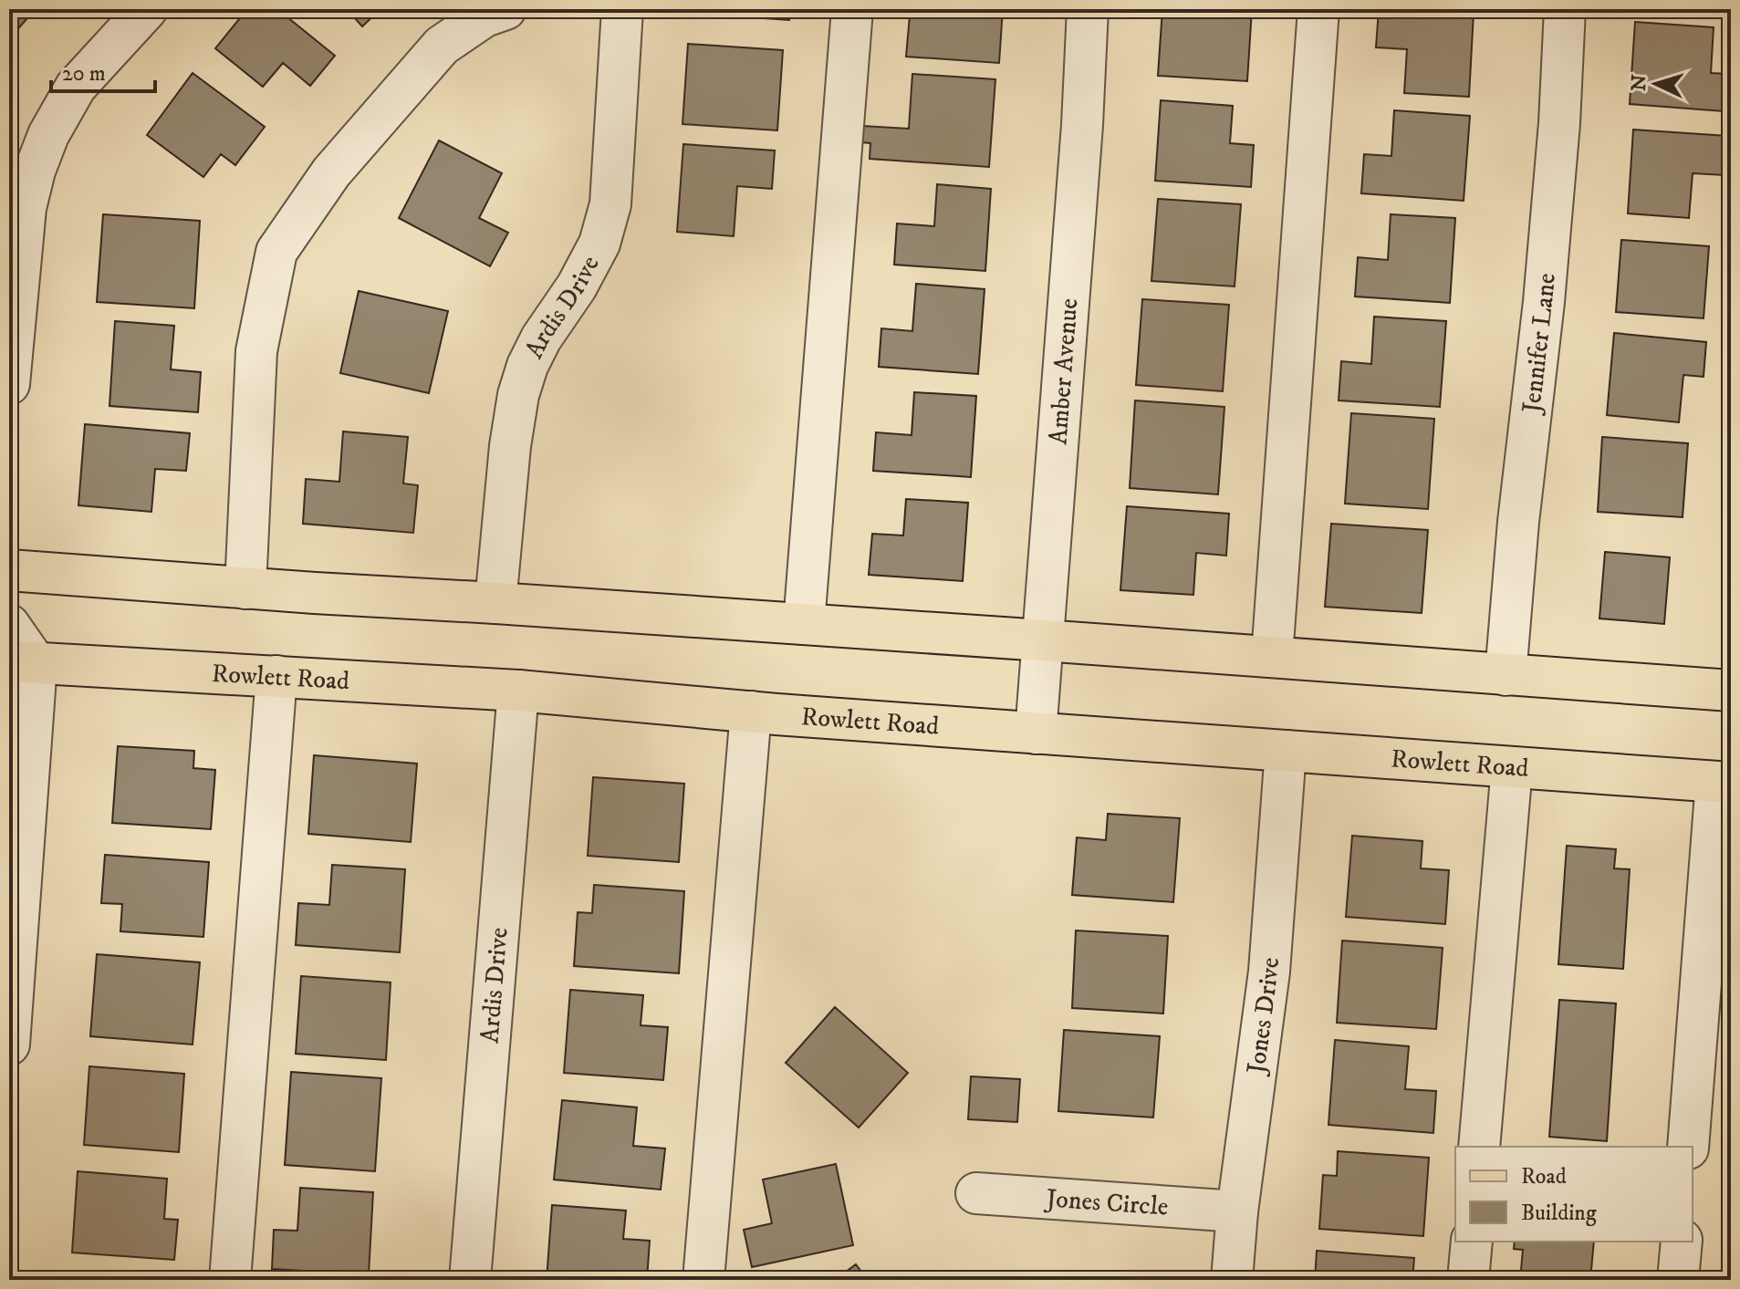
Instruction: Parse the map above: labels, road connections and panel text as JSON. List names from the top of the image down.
{
  "streets": {
    "main road": ["Rowlett Road"],
    "street": [
      "Ardis Drive",
      "Jennifer Lane",
      "Amber Avenue",
      "Jones Drive",
      "Jones Circle"
    ]
  },
  "crossings": [
    ["Ardis Drive", "Rowlett Road"],
    ["Amber Avenue", "Rowlett Road"],
    ["Rowlett Road", "Jones Drive"],
    ["Jones Drive", "Jones Circle"]
  ],
  "legend": ["Road", "Building"],
  "scale_bar": "20 m",
  "north": "left"
}
